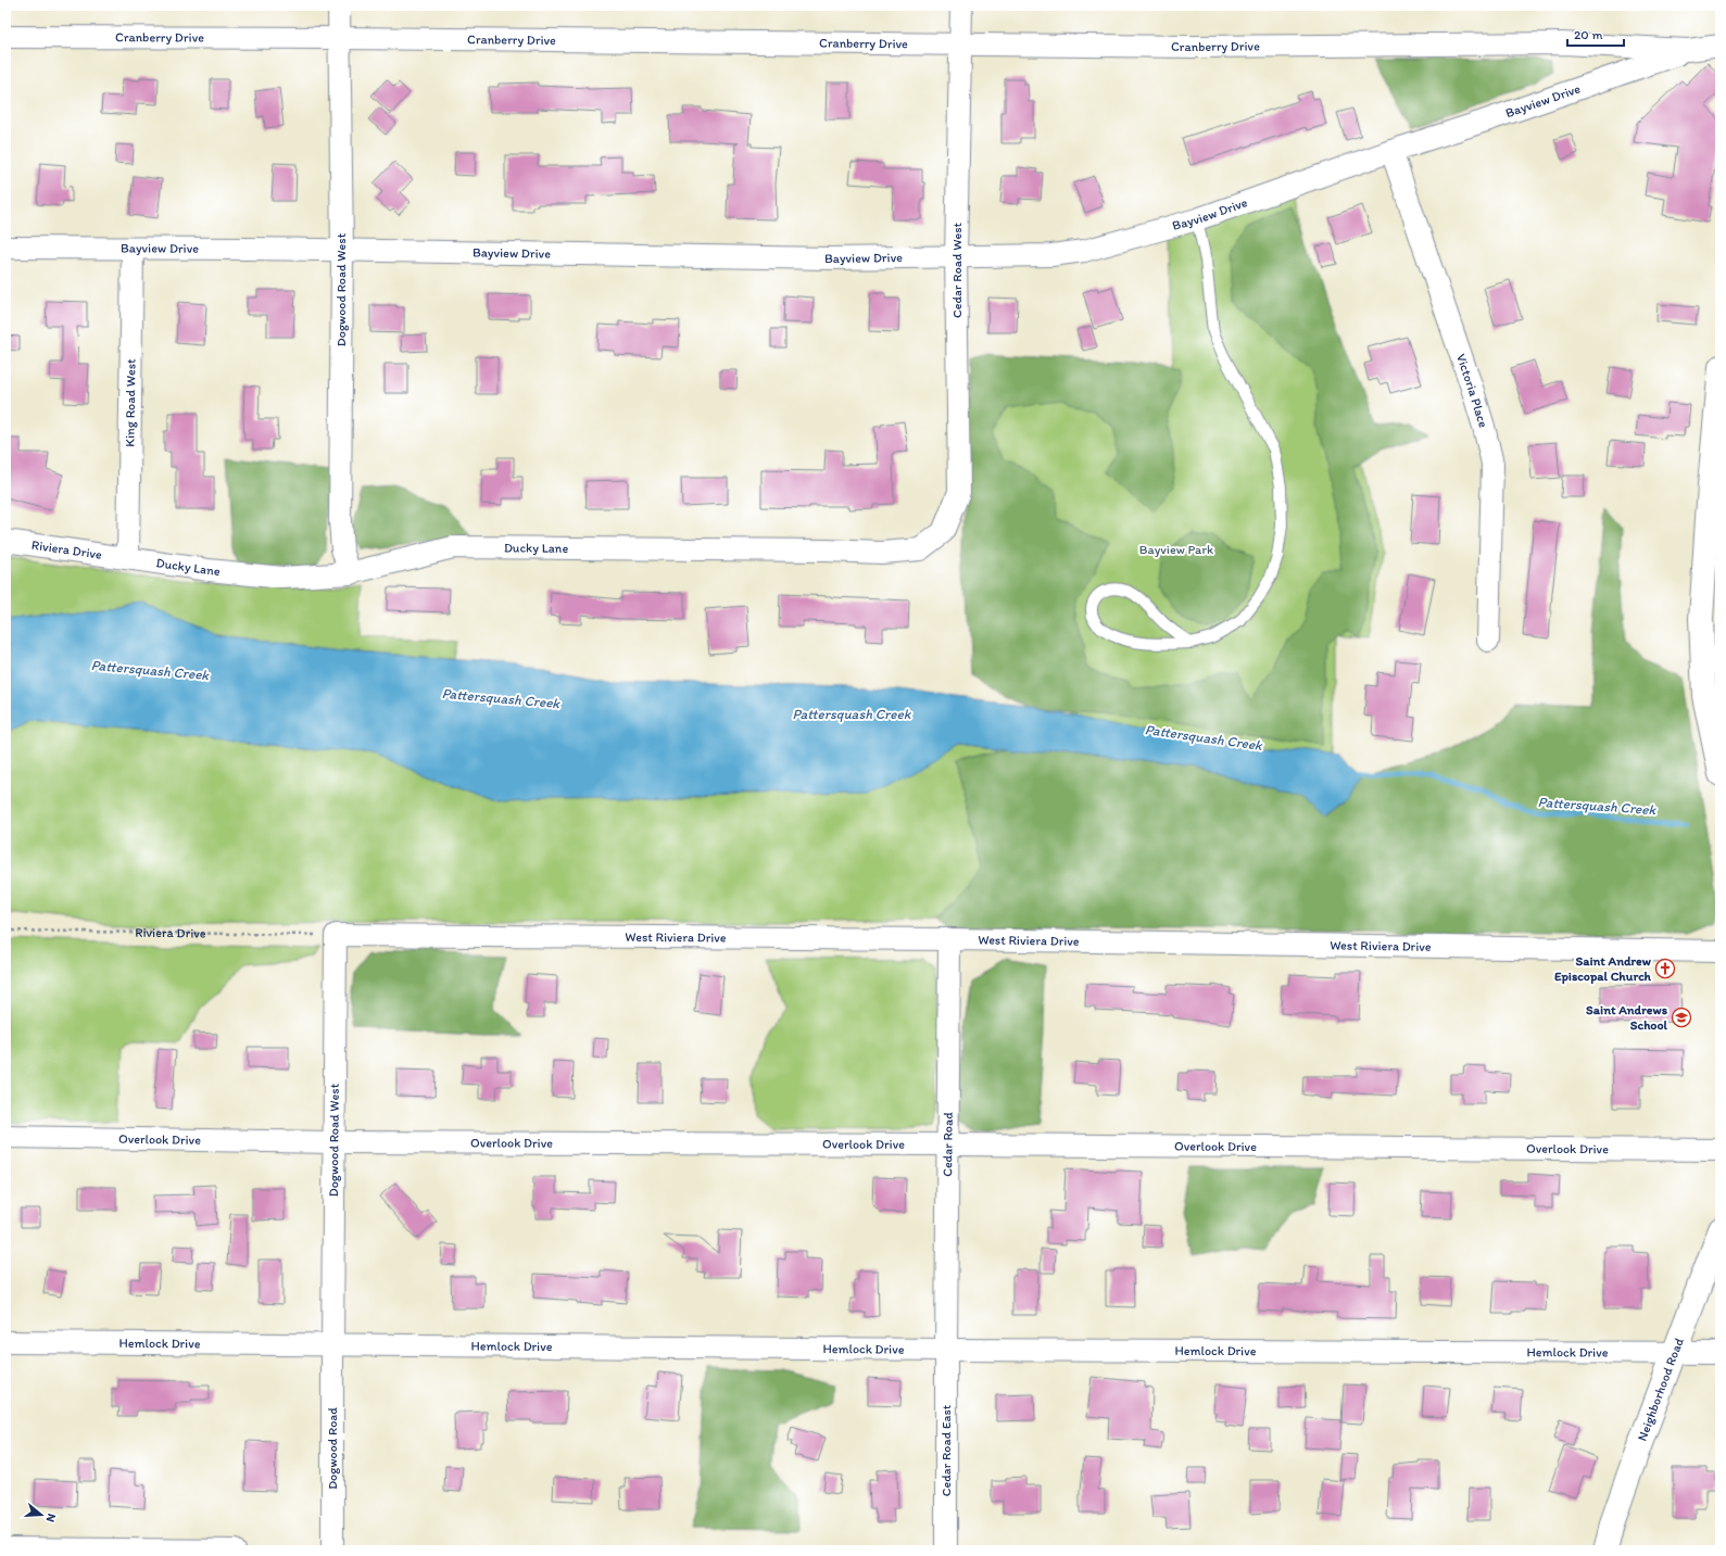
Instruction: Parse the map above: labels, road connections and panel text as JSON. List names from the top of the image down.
{
  "streets": {
    "street": [
      "Cranberry Drive",
      "Bayview Drive",
      "Cedar Road West",
      "Dogwood Road West",
      "Victoria Place",
      "King Road West",
      "Ducky Lane",
      "Riviera Drive",
      "West Riviera Drive",
      "Overlook Drive",
      "Cedar Road",
      "Hemlock Drive",
      "Neighborhood Road",
      "Dogwood Road",
      "Cedar Road East"
    ]
  },
  "crossings": [
    ["Cranberry Drive", "Bayview Drive"],
    ["Cranberry Drive", "Cedar Road West"],
    ["Cranberry Drive", "Dogwood Road West"],
    ["Bayview Drive", "Cedar Road West"],
    ["Bayview Drive", "Dogwood Road West"],
    ["Bayview Drive", "Victoria Place"],
    ["Bayview Drive", "King Road West"],
    ["Cedar Road West", "Ducky Lane"],
    ["Dogwood Road West", "Ducky Lane"],
    ["Dogwood Road West", "Riviera Drive"],
    ["Dogwood Road West", "West Riviera Drive"],
    ["Dogwood Road West", "Overlook Drive"],
    ["Dogwood Road West", "Hemlock Drive"],
    ["Dogwood Road West", "Dogwood Road"],
    ["King Road West", "Ducky Lane"],
    ["King Road West", "Riviera Drive"],
    ["Ducky Lane", "Riviera Drive"],
    ["Riviera Drive", "West Riviera Drive"],
    ["West Riviera Drive", "Cedar Road"],
    ["Overlook Drive", "Cedar Road"],
    ["Cedar Road", "Hemlock Drive"],
    ["Cedar Road", "Cedar Road East"],
    ["Hemlock Drive", "Neighborhood Road"],
    ["Hemlock Drive", "Dogwood Road"],
    ["Hemlock Drive", "Cedar Road East"]
  ],
  "water": ["Pattersquash Creek"],
  "parks": ["Bayview Park"],
  "places": {
    "church": ["Saint Andrew Episcopal Church"],
    "school or university": ["Saint Andrews School"]
  },
  "scale_bar": "20 m",
  "north": "right"
}
